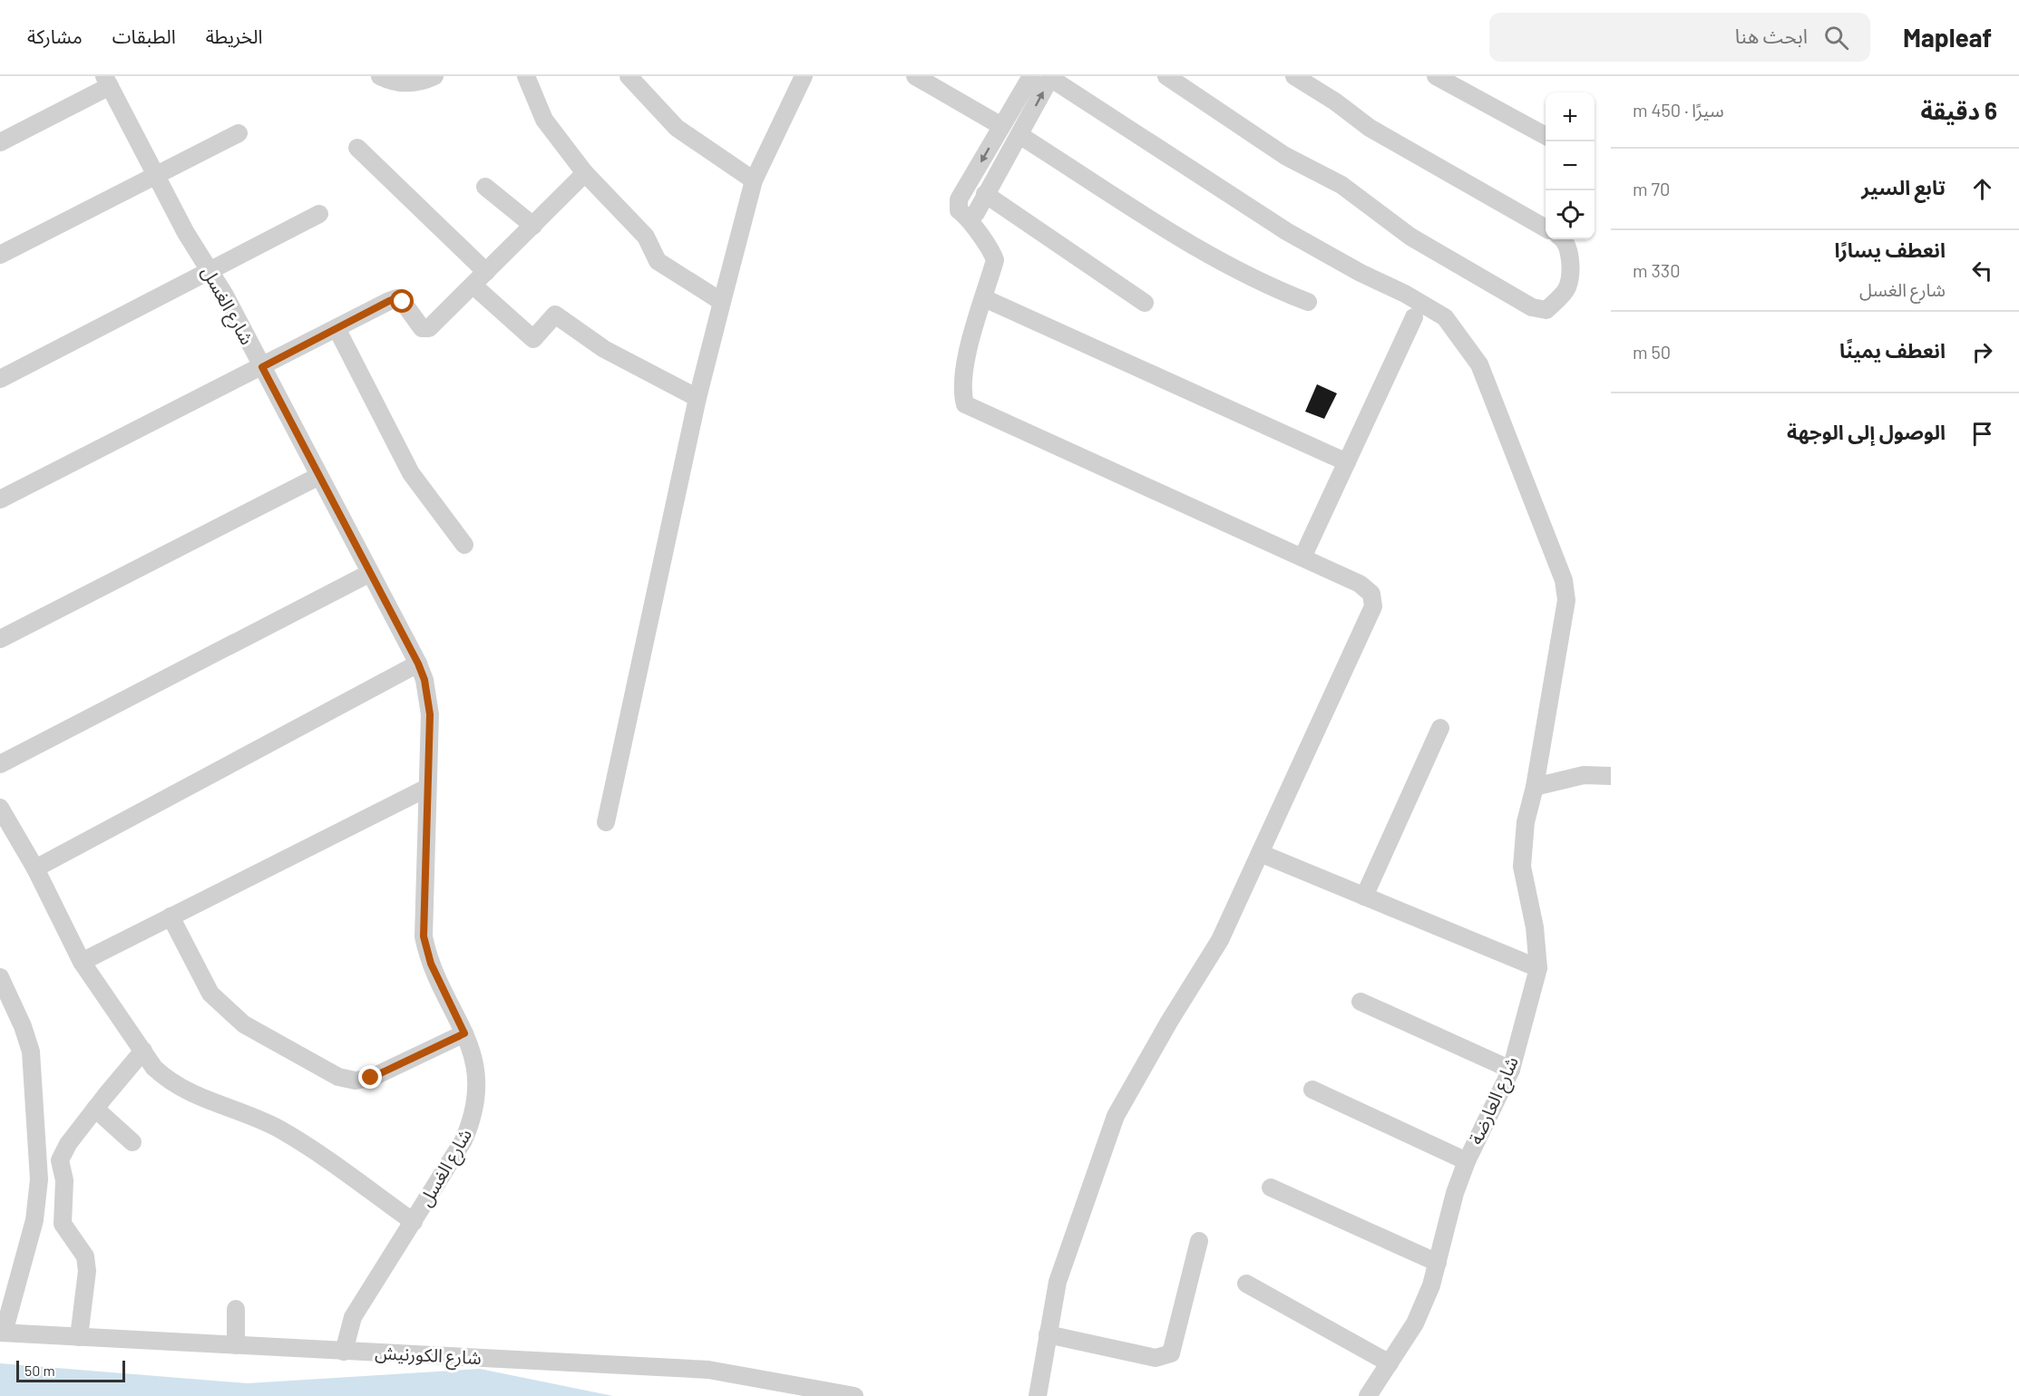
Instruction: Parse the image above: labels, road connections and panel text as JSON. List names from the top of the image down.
{
  "streets": {
    "street": ["شارع الغسل", "شارع العارضة", "شارع الكورنيش"]
  },
  "crossings": [
    ["شارع الغسل", "شارع الكورنيش"]
  ],
  "scale_bar": "50 m",
  "page": {
    "header": "Mapleaf",
    "search": "ابحث هنا",
    "nav": ["الخريطة", "الطبقات", "مشاركة"],
    "heading": ["6 دقيقة", "سيرًا · 450 m"],
    "map_buttons": ["+", "−"],
    "list": [
      ["تابع السير", "70 m"],
      ["انعطف يسارًا", "شارع الغسل", "330 m"],
      ["انعطف يمينًا", "50 m"],
      "الوصول إلى الوجهة"
    ],
    "scale": "50 m"
  }
}
